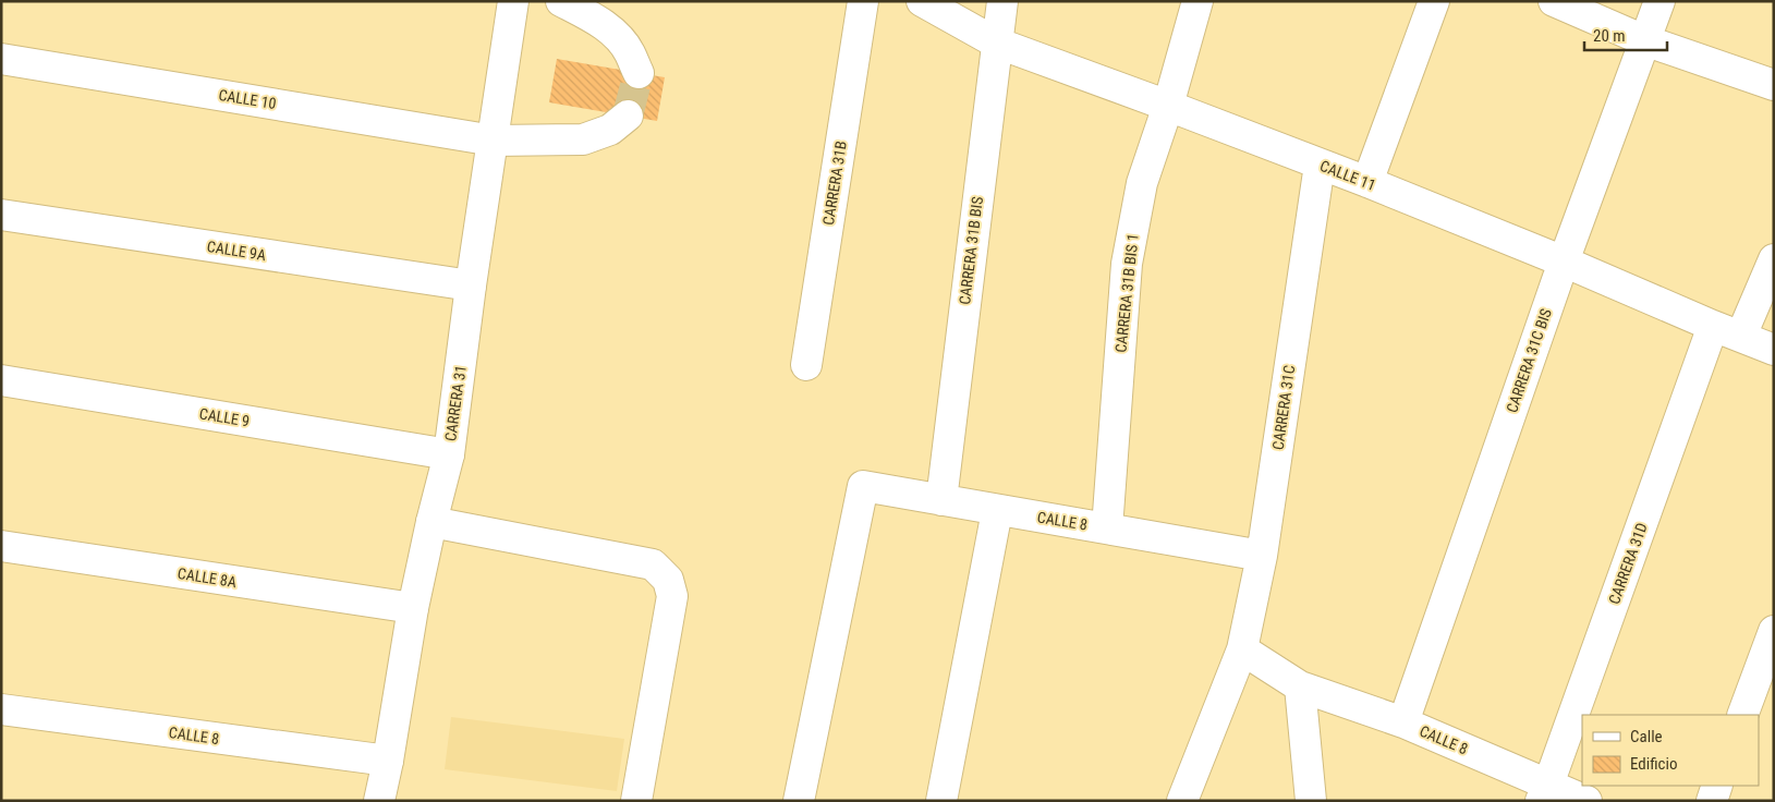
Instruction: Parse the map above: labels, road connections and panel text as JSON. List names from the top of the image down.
{
  "streets": {
    "street": [
      "CALLE 10",
      "CALLE 11",
      "CARRERA 31B",
      "CALLE 9A",
      "CARRERA 31B BIS",
      "CARRERA 31B BIS 1",
      "CARRERA 31C BIS",
      "CARRERA 31",
      "CARRERA 31C",
      "CALLE 9",
      "CALLE 8",
      "CARRERA 31D",
      "CALLE 8A"
    ]
  },
  "crossings": [
    ["CALLE 10", "CARRERA 31"],
    ["CALLE 11", "CARRERA 31B BIS"],
    ["CALLE 11", "CARRERA 31B BIS 1"],
    ["CALLE 11", "CARRERA 31C BIS"],
    ["CALLE 11", "CARRERA 31C"],
    ["CALLE 11", "CARRERA 31D"],
    ["CALLE 9A", "CARRERA 31"],
    ["CARRERA 31B BIS", "CALLE 8"],
    ["CARRERA 31B BIS 1", "CALLE 8"],
    ["CARRERA 31C BIS", "CALLE 8"],
    ["CARRERA 31", "CALLE 9"],
    ["CARRERA 31", "CALLE 8"],
    ["CARRERA 31", "CALLE 8A"],
    ["CARRERA 31C", "CALLE 8"],
    ["CALLE 8", "CARRERA 31D"]
  ],
  "legend": ["Calle", "Edificio"],
  "scale_bar": "20 m"
}
